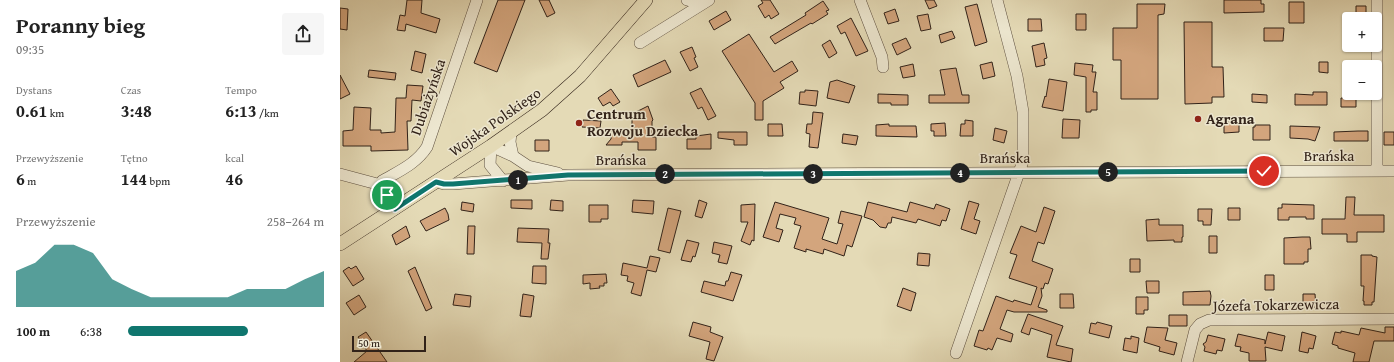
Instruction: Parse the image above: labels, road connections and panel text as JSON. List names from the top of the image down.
{
  "streets": {
    "main road": ["Wojska Polskiego"],
    "street": ["Dubiażyńska", "Brańska", "Józefa Tokarzewicza"]
  },
  "crossings": [
    ["Wojska Polskiego", "Brańska"]
  ],
  "places": ["Agrana", "Centrum Rozwoju Dziecka"],
  "scale_bar": "50 m",
  "page": {
    "heading": ["Poranny bieg", "09:35"],
    "map_buttons": ["+", "−"],
    "stats": [
      ["Dystans", "0.61 km"],
      ["Czas", "3:48"],
      ["Tempo", "6:13 /km"],
      ["Przewyższenie", "6 m"],
      ["Tętno", "144 bpm"],
      ["kcal", "46"]
    ],
    "pins": [
      "5",
      "4",
      "2",
      "3",
      "1"
    ],
    "chart": ["Przewyższenie", "258–264 m"],
    "list": [
      {
        "name": "100 m",
        "note": "6:38"
      }
    ],
    "scale": "50 m"
  }
}
